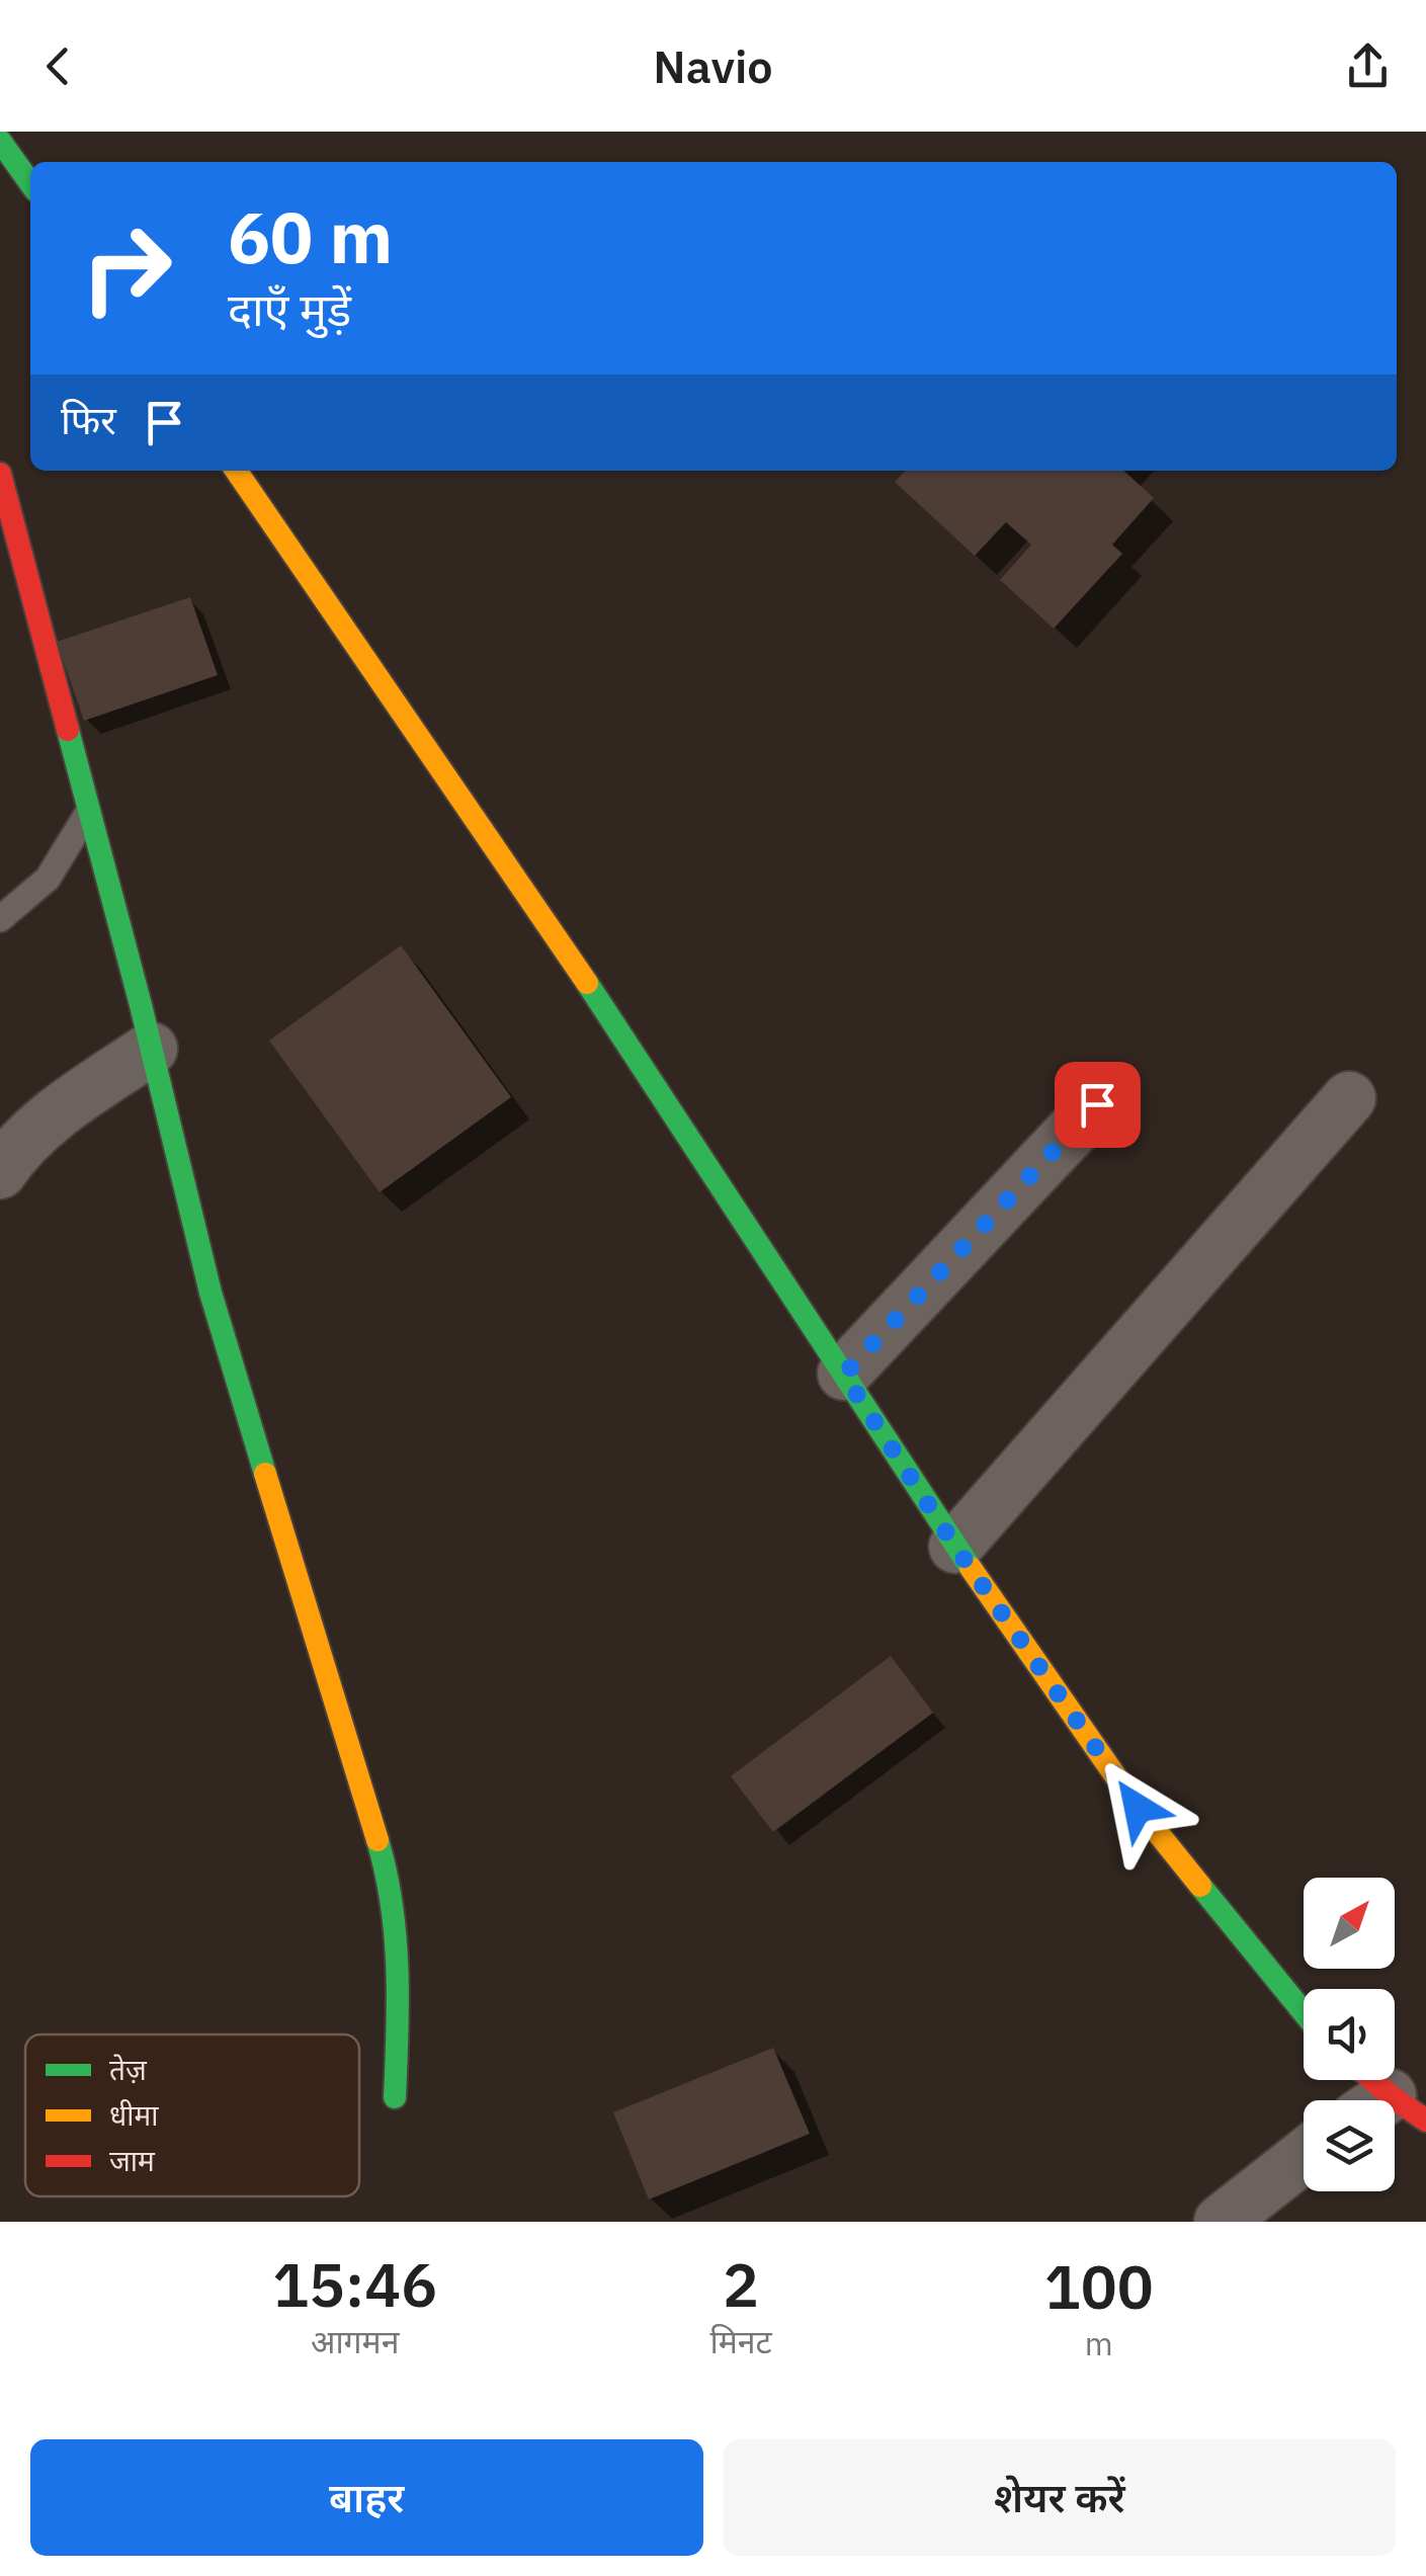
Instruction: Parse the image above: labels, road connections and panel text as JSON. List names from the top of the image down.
{
  "legend": ["तेज़", "धीमा", "जाम"],
  "north": "top right",
  "page": {
    "header": "Navio",
    "turn": ["60 m", "दाएँ मुड़ें"],
    "then": "फिर",
    "eta": [
      "15:46",
      "आगमन",
      "2",
      "मिनट",
      "100",
      "m"
    ],
    "buttons": ["बाहर", "शेयर करें"]
  }
}
